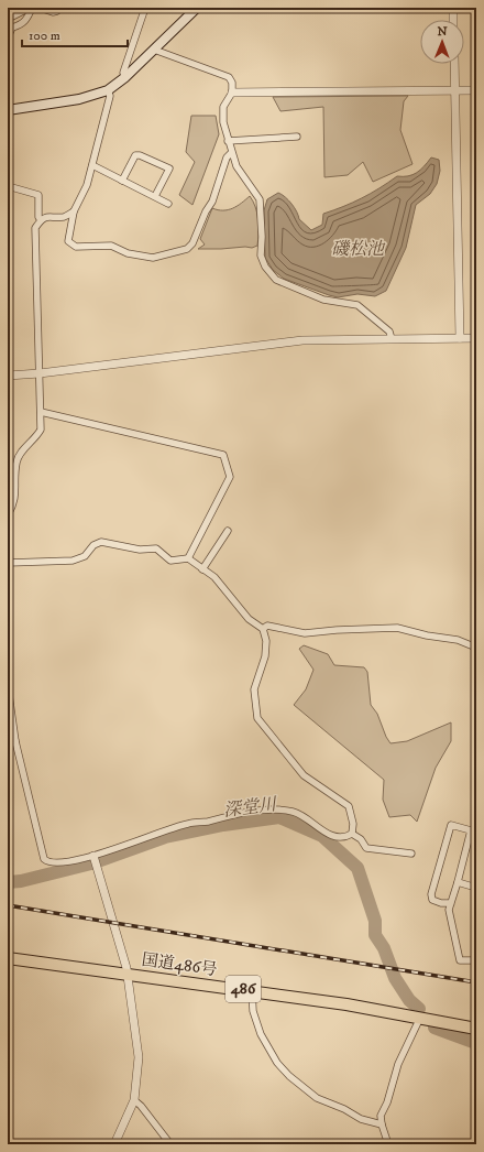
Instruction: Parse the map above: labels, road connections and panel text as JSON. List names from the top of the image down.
{
  "streets": {
    "highway": ["国道486号", "486"]
  },
  "water": ["磯松池", "深堂川"],
  "scale_bar": "100 m",
  "north": "top"
}
